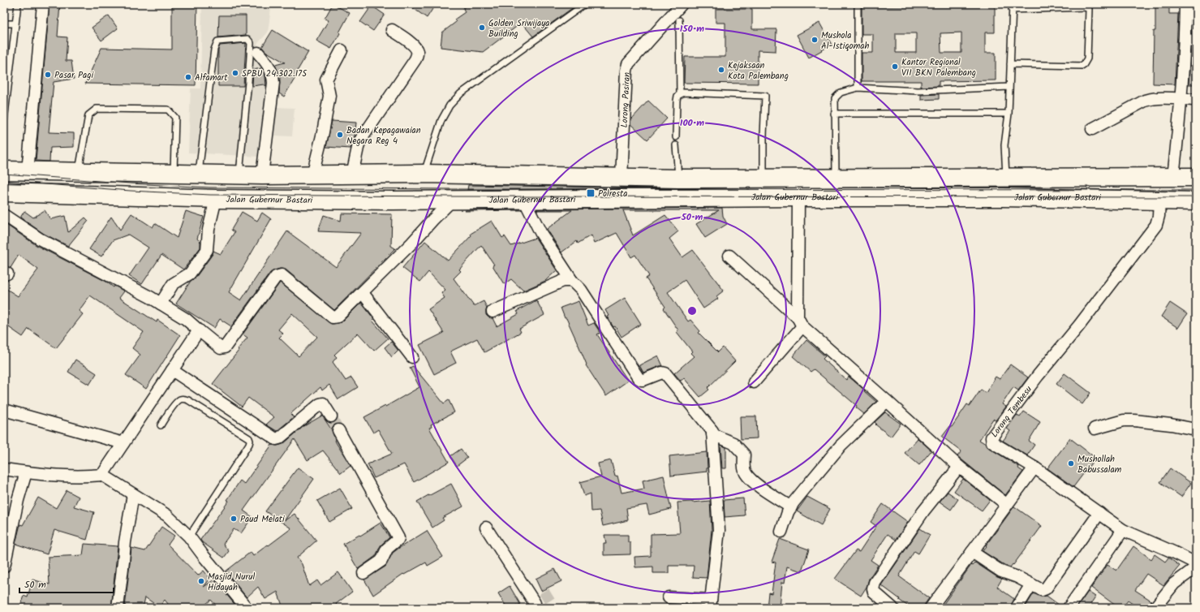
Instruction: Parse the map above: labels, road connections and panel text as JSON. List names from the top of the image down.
{
  "streets": {
    "highway": ["Jalan Gubernur Bastari"],
    "street": ["Lorong Pasiran", "Lorong Tembesu"]
  },
  "crossings": [
    ["Lorong Pasiran", "Jalan Gubernur Bastari"],
    ["Jalan Gubernur Bastari", "Lorong Tembesu"]
  ],
  "places": {
    "other": [
      "Golden Sriwijaya Building",
      "Mushola Al-Istiqomah",
      "Kantor Regional VII BKN Palembang",
      "Kejaksaan Kota Palembang",
      "SPBU 24.302.175",
      "Pasar Pagi",
      "Alfamart",
      "Badan Kepagawaian Negara Reg 4",
      "Mushollah Babussalam",
      "Paud Melati",
      "Masjid Nurul Hidayah"
    ],
    "transit": ["Polresta"]
  },
  "scale_bar": "50 m",
  "rings": ["150 m", "100 m", "50 m"]
}
